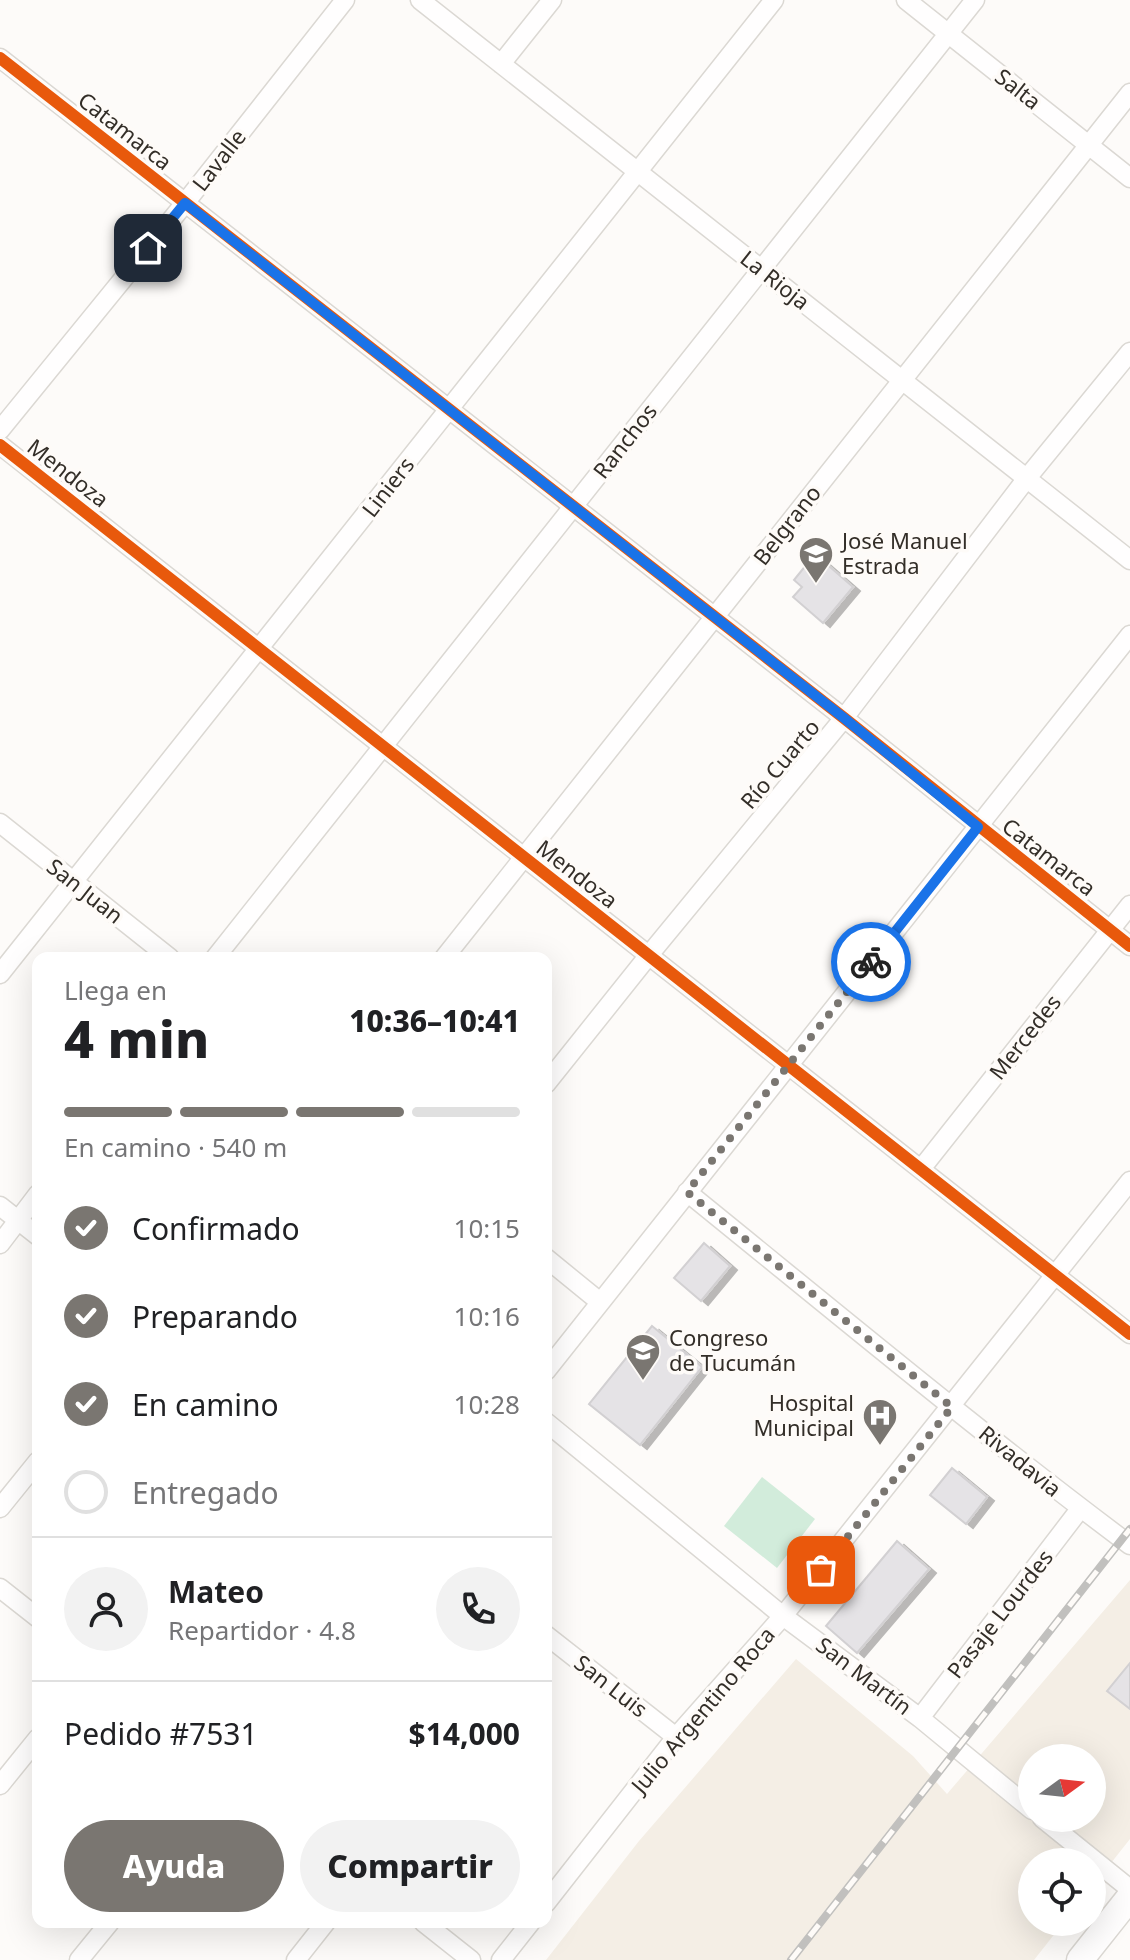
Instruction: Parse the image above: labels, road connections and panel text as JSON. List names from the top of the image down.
{
  "streets": {
    "street": [
      "Salta",
      "Catamarca",
      "Lavalle",
      "La Rioja",
      "Ranchos",
      "Mendoza",
      "Liniers",
      "Belgrano",
      "Río Cuarto",
      "San Juan",
      "Mercedes",
      "Rivadavia",
      "Pasaje Lourdes",
      "San Martín",
      "San Luis",
      "Julio Argentino Roca"
    ]
  },
  "crossings": [
    ["Salta", "Ranchos"],
    ["Salta", "Belgrano"],
    ["Catamarca", "Lavalle"],
    ["Catamarca", "Ranchos"],
    ["Catamarca", "Liniers"],
    ["Catamarca", "Belgrano"],
    ["Catamarca", "Río Cuarto"],
    ["Catamarca", "Mercedes"],
    ["La Rioja", "Ranchos"],
    ["La Rioja", "Liniers"],
    ["La Rioja", "Belgrano"],
    ["La Rioja", "Río Cuarto"],
    ["Ranchos", "Mendoza"],
    ["Mendoza", "Liniers"],
    ["Mendoza", "Belgrano"],
    ["Mendoza", "Río Cuarto"],
    ["Mendoza", "Mercedes"],
    ["Mendoza", "Julio Argentino Roca"],
    ["Liniers", "San Juan"],
    ["Rivadavia", "Pasaje Lourdes"],
    ["Rivadavia", "Julio Argentino Roca"],
    ["Pasaje Lourdes", "San Martín"],
    ["San Martín", "Julio Argentino Roca"],
    ["San Luis", "Julio Argentino Roca"]
  ],
  "places": {
    "school or university": ["José Manuel Estrada", "Congreso de Tucumán"],
    "hospital": ["Hospital Municipal"]
  },
  "north": "right",
  "page": {
    "heading": ["4 min", "Llega en", "10:36–10:41"],
    "panel": [
      "Mateo",
      "Repartidor · 4.8",
      "Pedido #7531",
      "$14,000"
    ],
    "bar": "En camino · 540 m",
    "list": [
      ["Confirmado", "10:15"],
      ["Preparando", "10:16"],
      ["En camino", "10:28"],
      "Entregado"
    ],
    "buttons": ["Ayuda", "Compartir"]
  }
}
